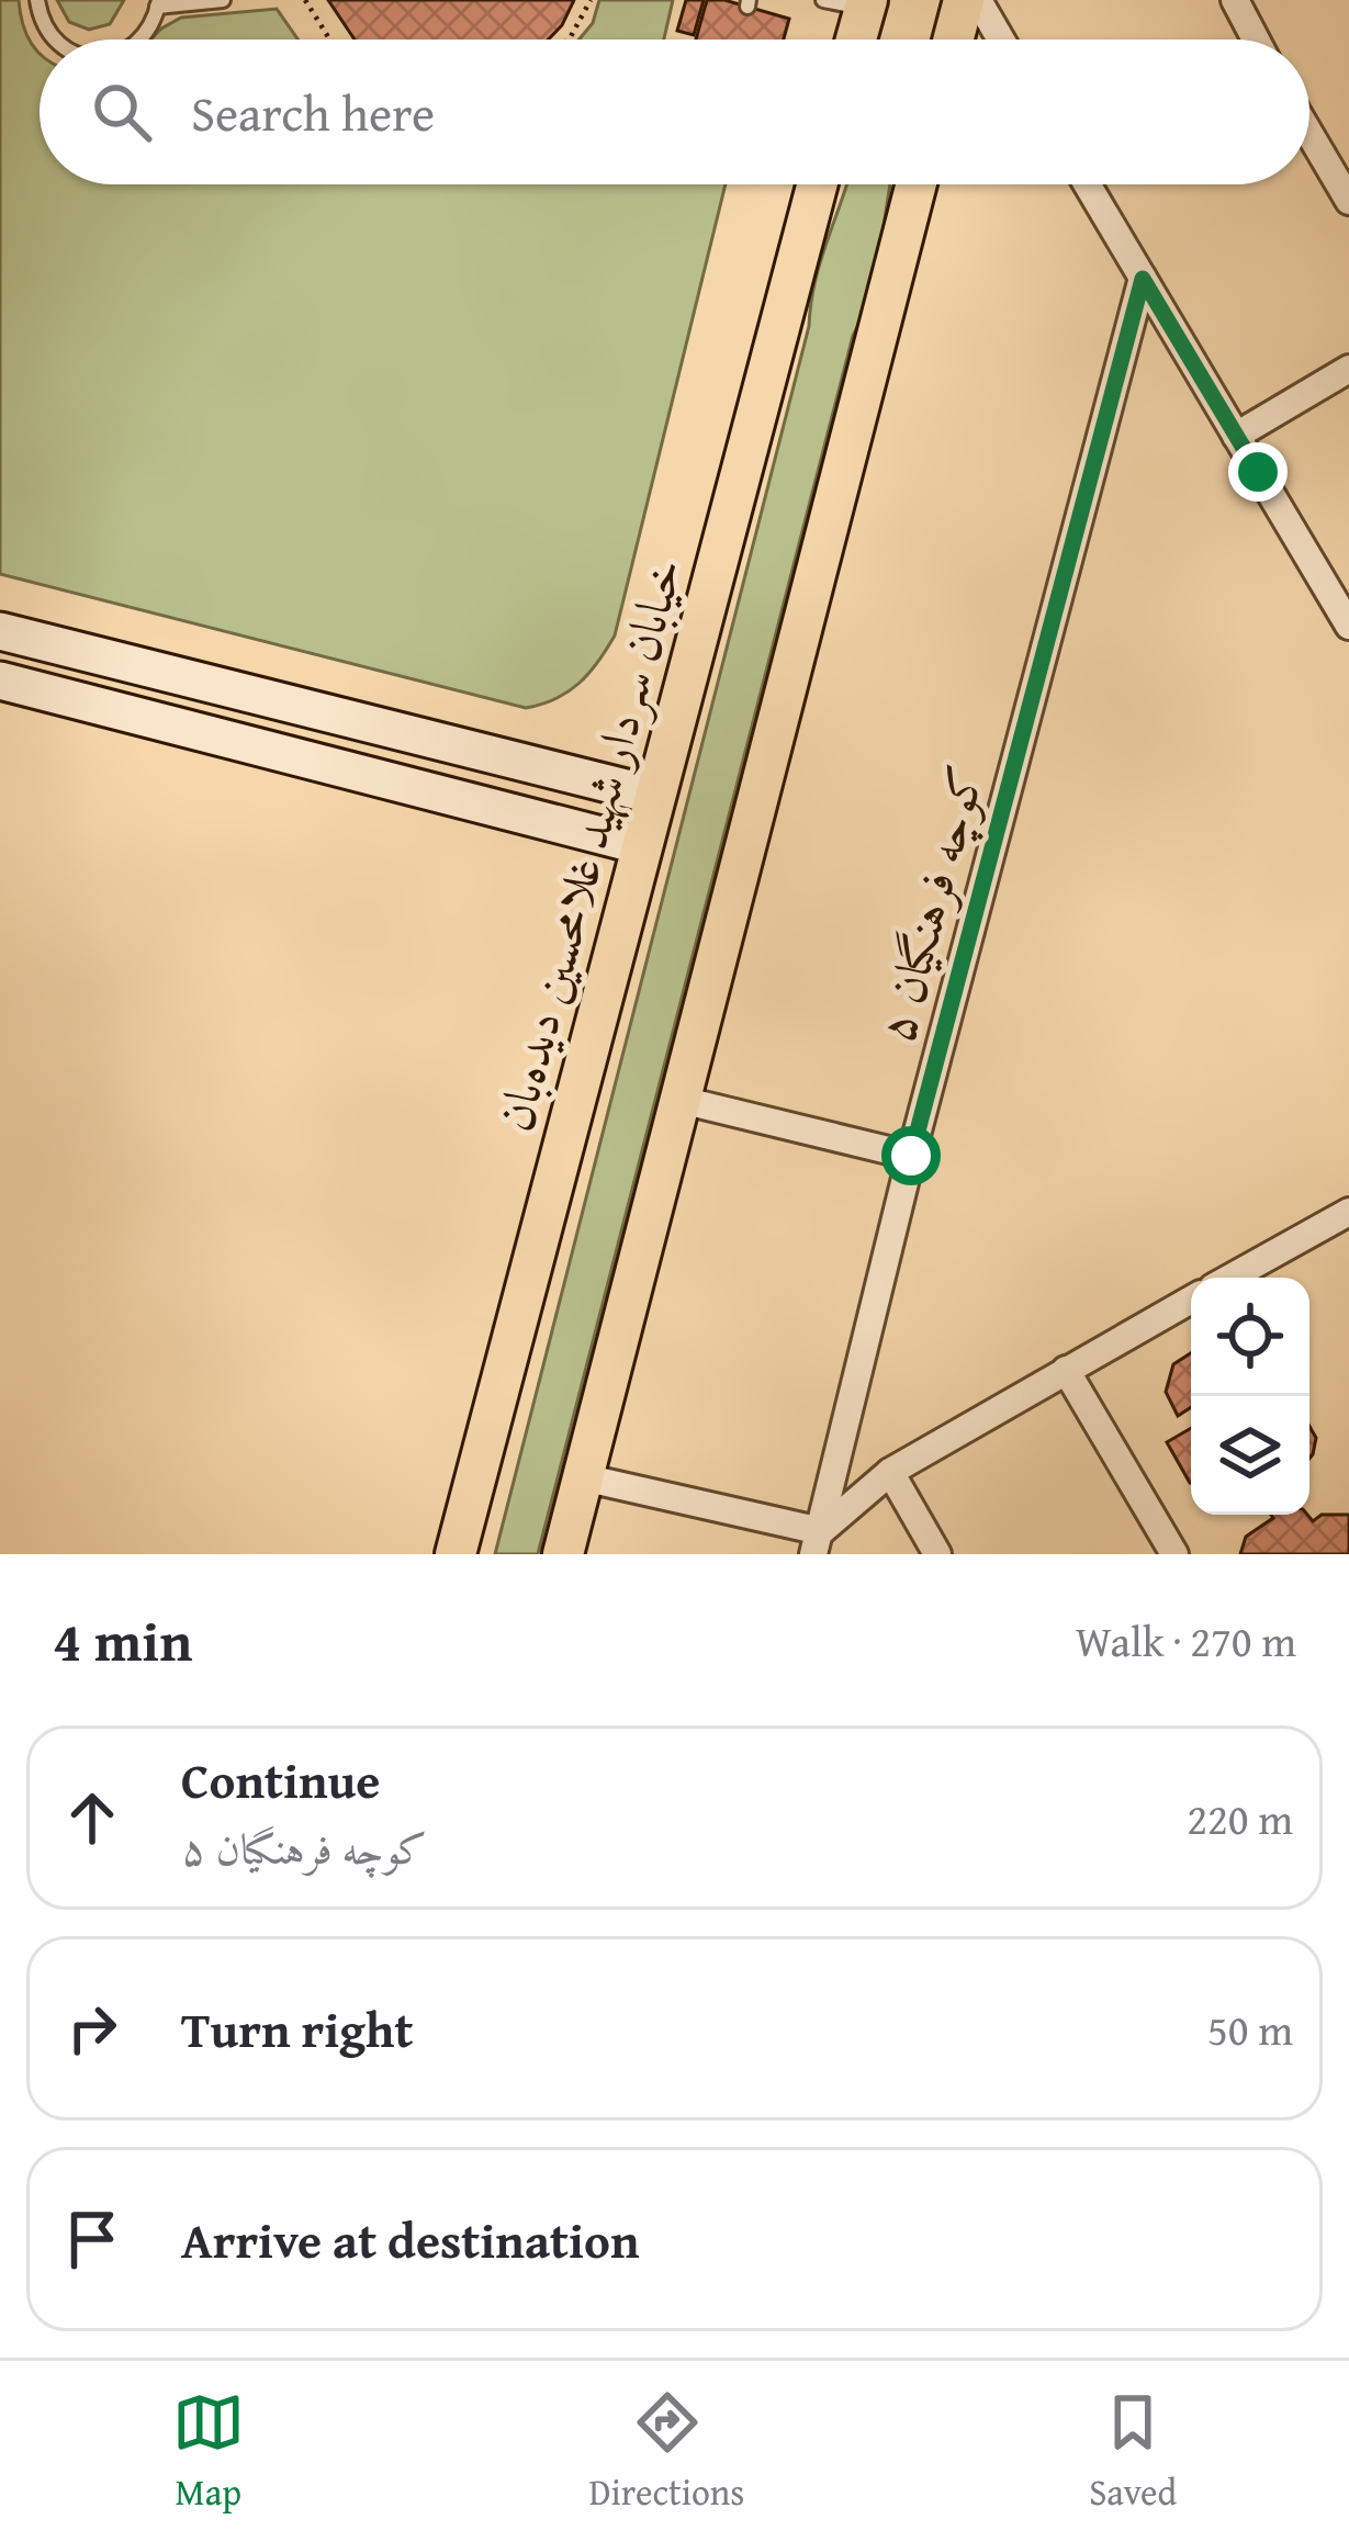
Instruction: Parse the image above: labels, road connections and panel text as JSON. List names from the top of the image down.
{
  "streets": {
    "main road": ["خیابان سردار شهید غلامحسین دیده‌بان"],
    "street": ["کوچه فرهنگیان ۵"]
  },
  "page": {
    "search": "Search here",
    "heading": ["4 min", "Walk · 270 m"],
    "list": [
      ["Continue", "کوچه فرهنگیان ۵", "220 m"],
      ["Turn right", "50 m"],
      "Arrive at destination"
    ],
    "nav": ["Map", "Directions", "Saved"]
  }
}
